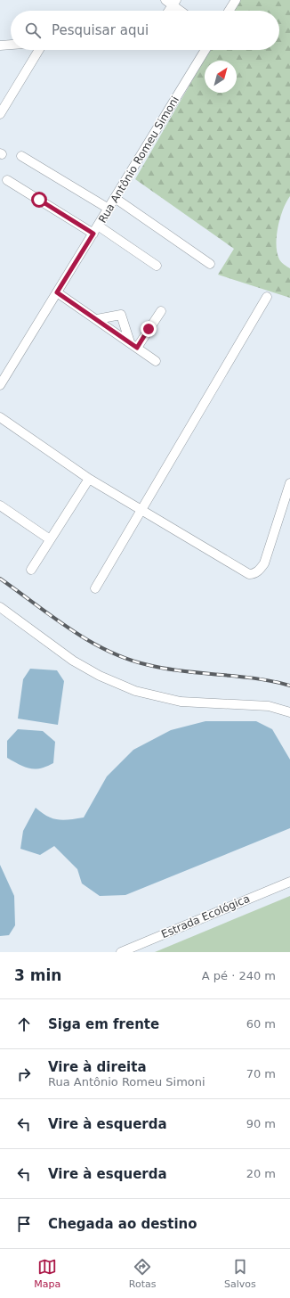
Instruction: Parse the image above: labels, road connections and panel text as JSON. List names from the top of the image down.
{
  "streets": {
    "street": ["Rua Antônio Romeu Simoni", "Estrada Ecológica"]
  },
  "north": "top right",
  "page": {
    "search": "Pesquisar aqui",
    "heading": ["3 min", "A pé · 240 m"],
    "list": [
      ["Siga em frente", "60 m"],
      ["Vire à direita", "Rua Antônio Romeu Simoni", "70 m"],
      ["Vire à esquerda", "90 m"],
      ["Vire à esquerda", "20 m"],
      "Chegada ao destino"
    ],
    "nav": ["Mapa", "Rotas", "Salvos"]
  }
}
